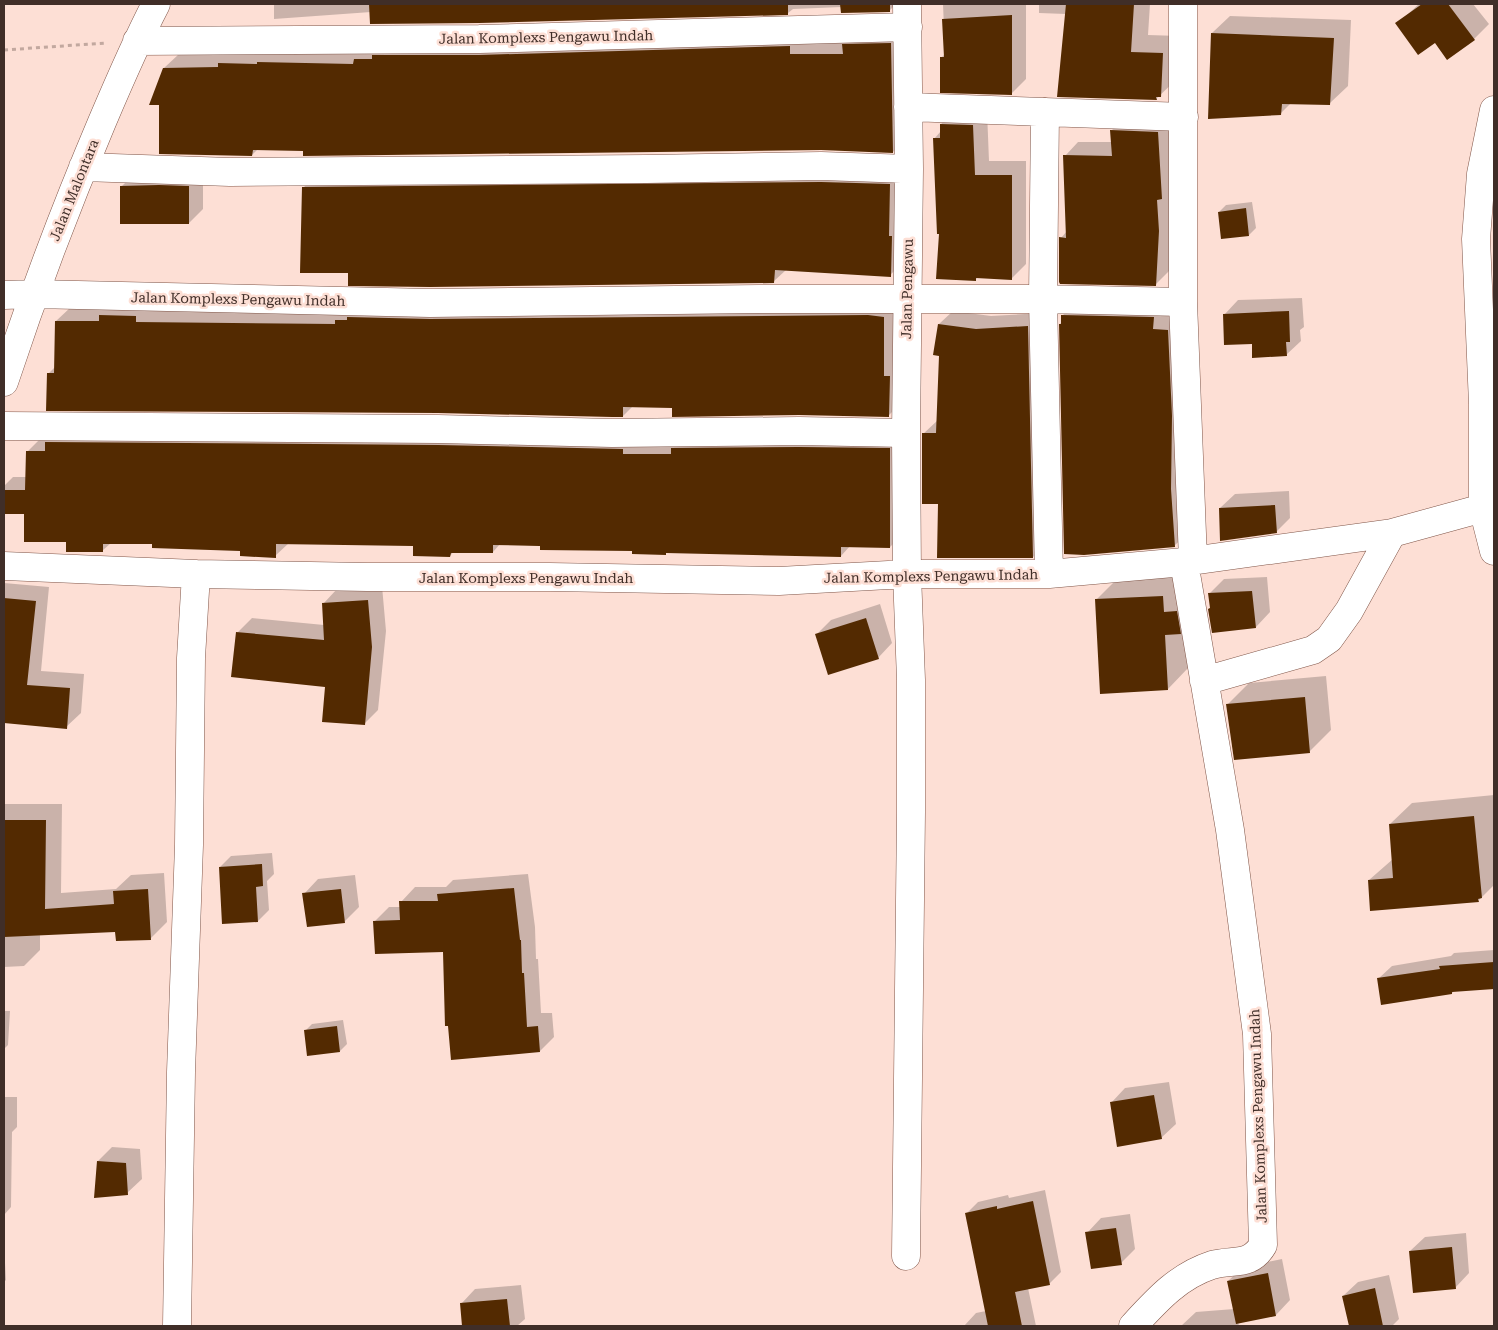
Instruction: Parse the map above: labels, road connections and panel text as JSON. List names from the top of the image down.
{
  "streets": {
    "street": ["Jalan Komplexs Pengawu Indah", "Jalan Malontara", "Jalan Pengawu"]
  },
  "crossings": [
    ["Jalan Komplexs Pengawu Indah", "Jalan Malontara"],
    ["Jalan Komplexs Pengawu Indah", "Jalan Pengawu"]
  ]
}
